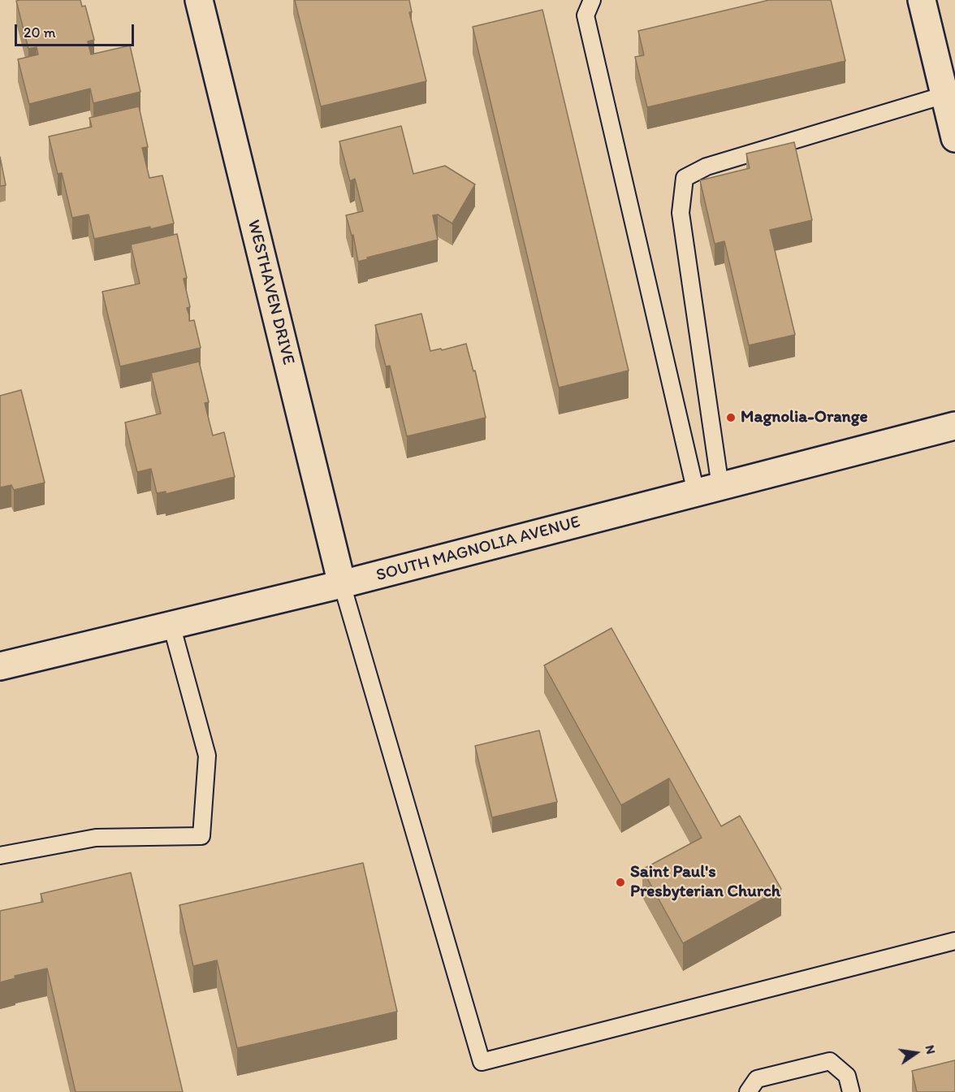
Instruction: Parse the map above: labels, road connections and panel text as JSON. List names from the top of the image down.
{
  "streets": {
    "main road": ["WESTHAVEN DRIVE", "SOUTH MAGNOLIA AVENUE"]
  },
  "crossings": [
    ["WESTHAVEN DRIVE", "SOUTH MAGNOLIA AVENUE"]
  ],
  "places": ["Magnolia-Orange", "Saint Paul's Presbyterian Church"],
  "scale_bar": "20 m",
  "north": "right"
}
